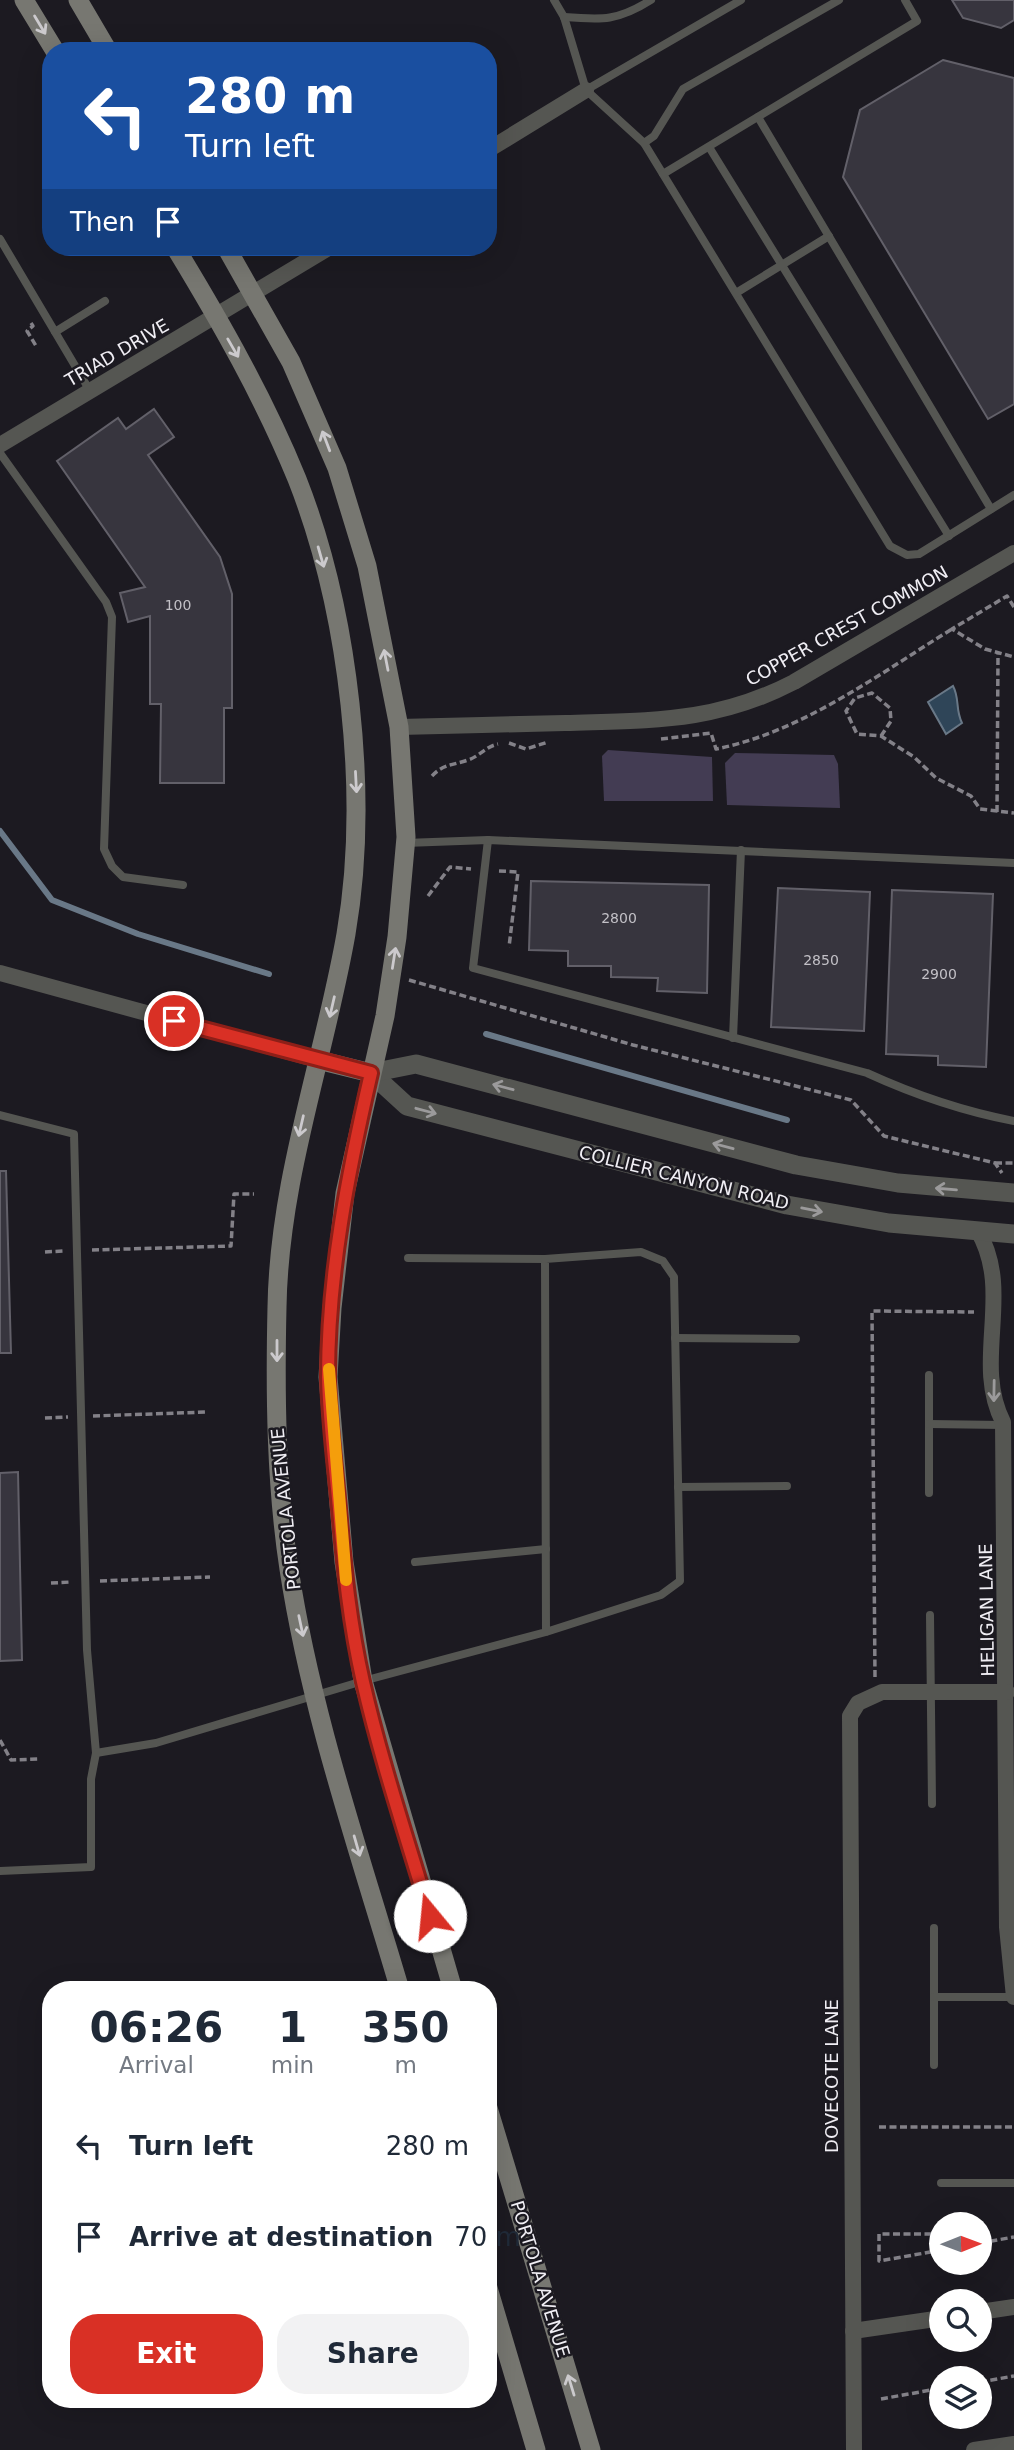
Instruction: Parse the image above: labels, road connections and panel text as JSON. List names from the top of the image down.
{
  "streets": {
    "main road": ["COLLIER CANYON ROAD", "PORTOLA AVENUE"],
    "street": [
      "TRIAD DRIVE",
      "COPPER CREST COMMON",
      "HELIGAN LANE",
      "DOVECOTE LANE"
    ]
  },
  "crossings": [
    ["TRIAD DRIVE", "PORTOLA AVENUE"],
    ["COLLIER CANYON ROAD", "PORTOLA AVENUE"],
    ["COLLIER CANYON ROAD", "HELIGAN LANE"]
  ],
  "house_numbers": [
    "100",
    "2800",
    "2850",
    "2900"
  ],
  "north": "right",
  "page": {
    "turn": ["280 m", "Turn left"],
    "then": "Then",
    "eta": [
      "06:26",
      "Arrival",
      "1",
      "min",
      "350",
      "m"
    ],
    "list": [
      {
        "name": "Turn left",
        "value": "280 m"
      },
      {
        "name": "Arrive at destination",
        "value": "70 m"
      }
    ],
    "buttons": ["Exit", "Share"]
  }
}
